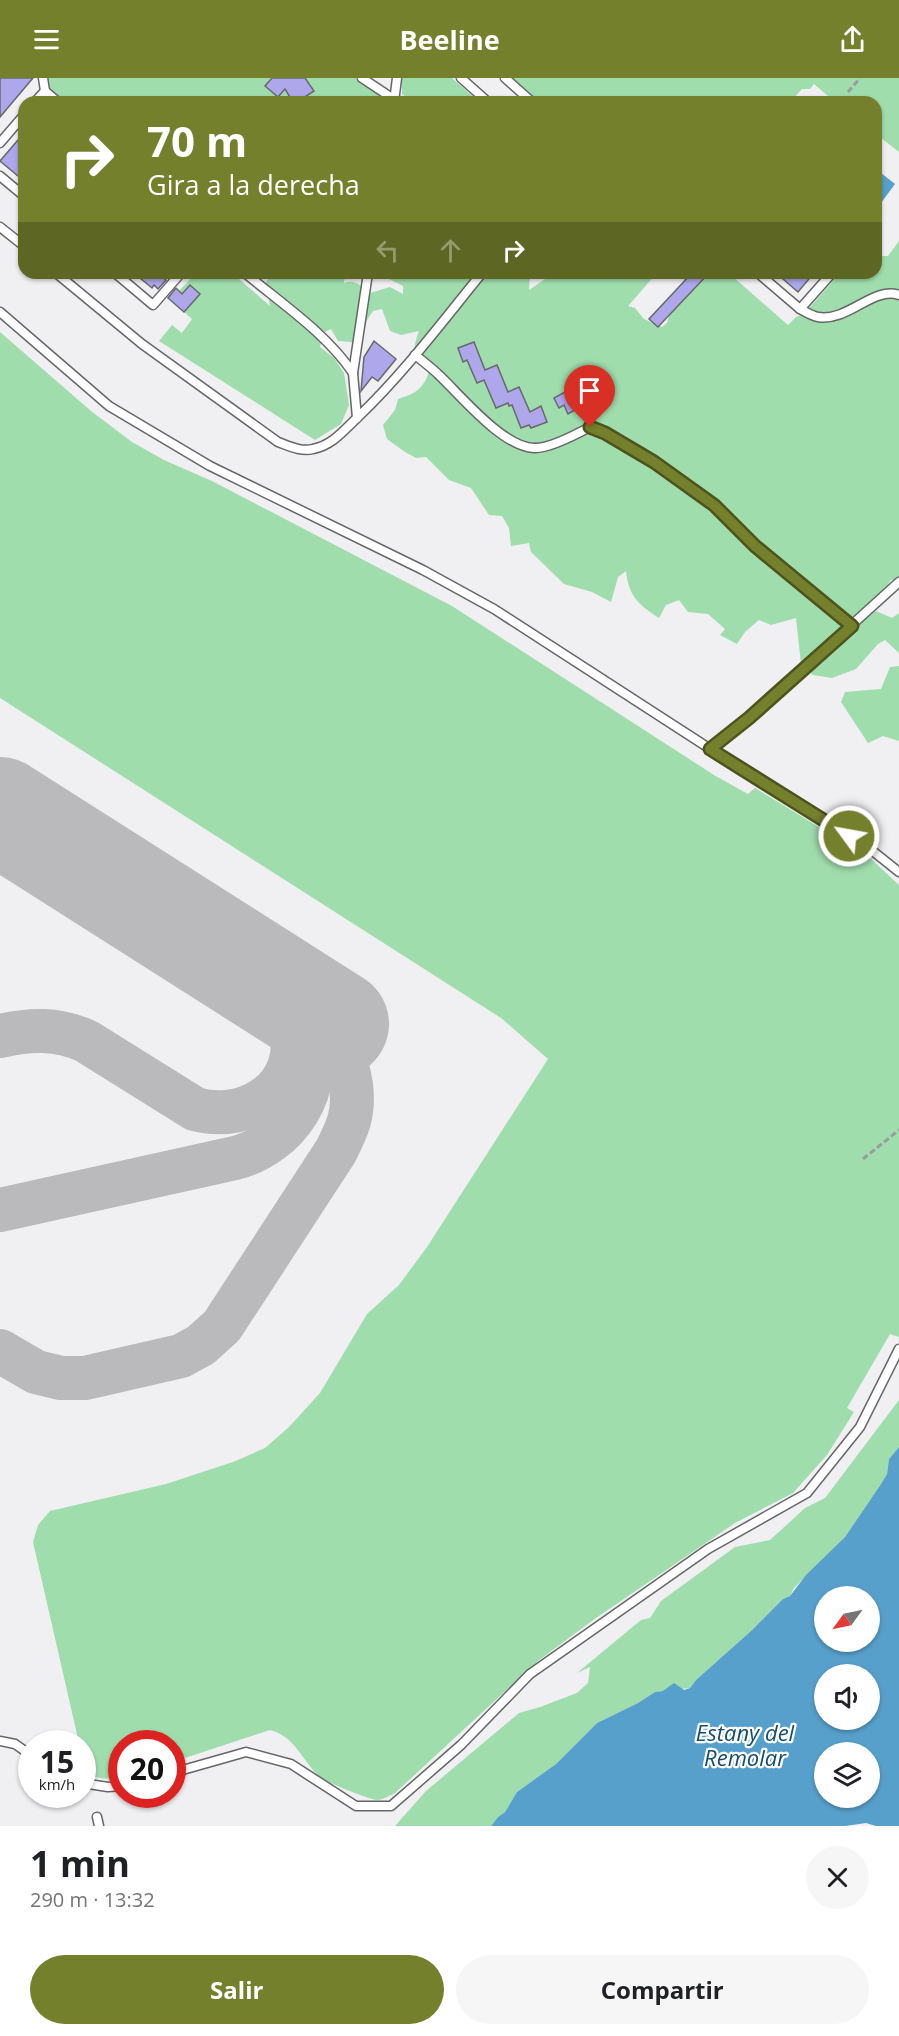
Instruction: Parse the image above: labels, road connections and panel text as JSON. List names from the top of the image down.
{
  "water": ["Estany del Remolar"],
  "north": "bottom left",
  "page": {
    "header": "Beeline",
    "turn": ["70 m", "Gira a la derecha"],
    "speed": "15 km/h",
    "limit": "20",
    "heading": ["1 min", "290 m · 13:32"],
    "buttons": ["Salir", "Compartir"]
  }
}
